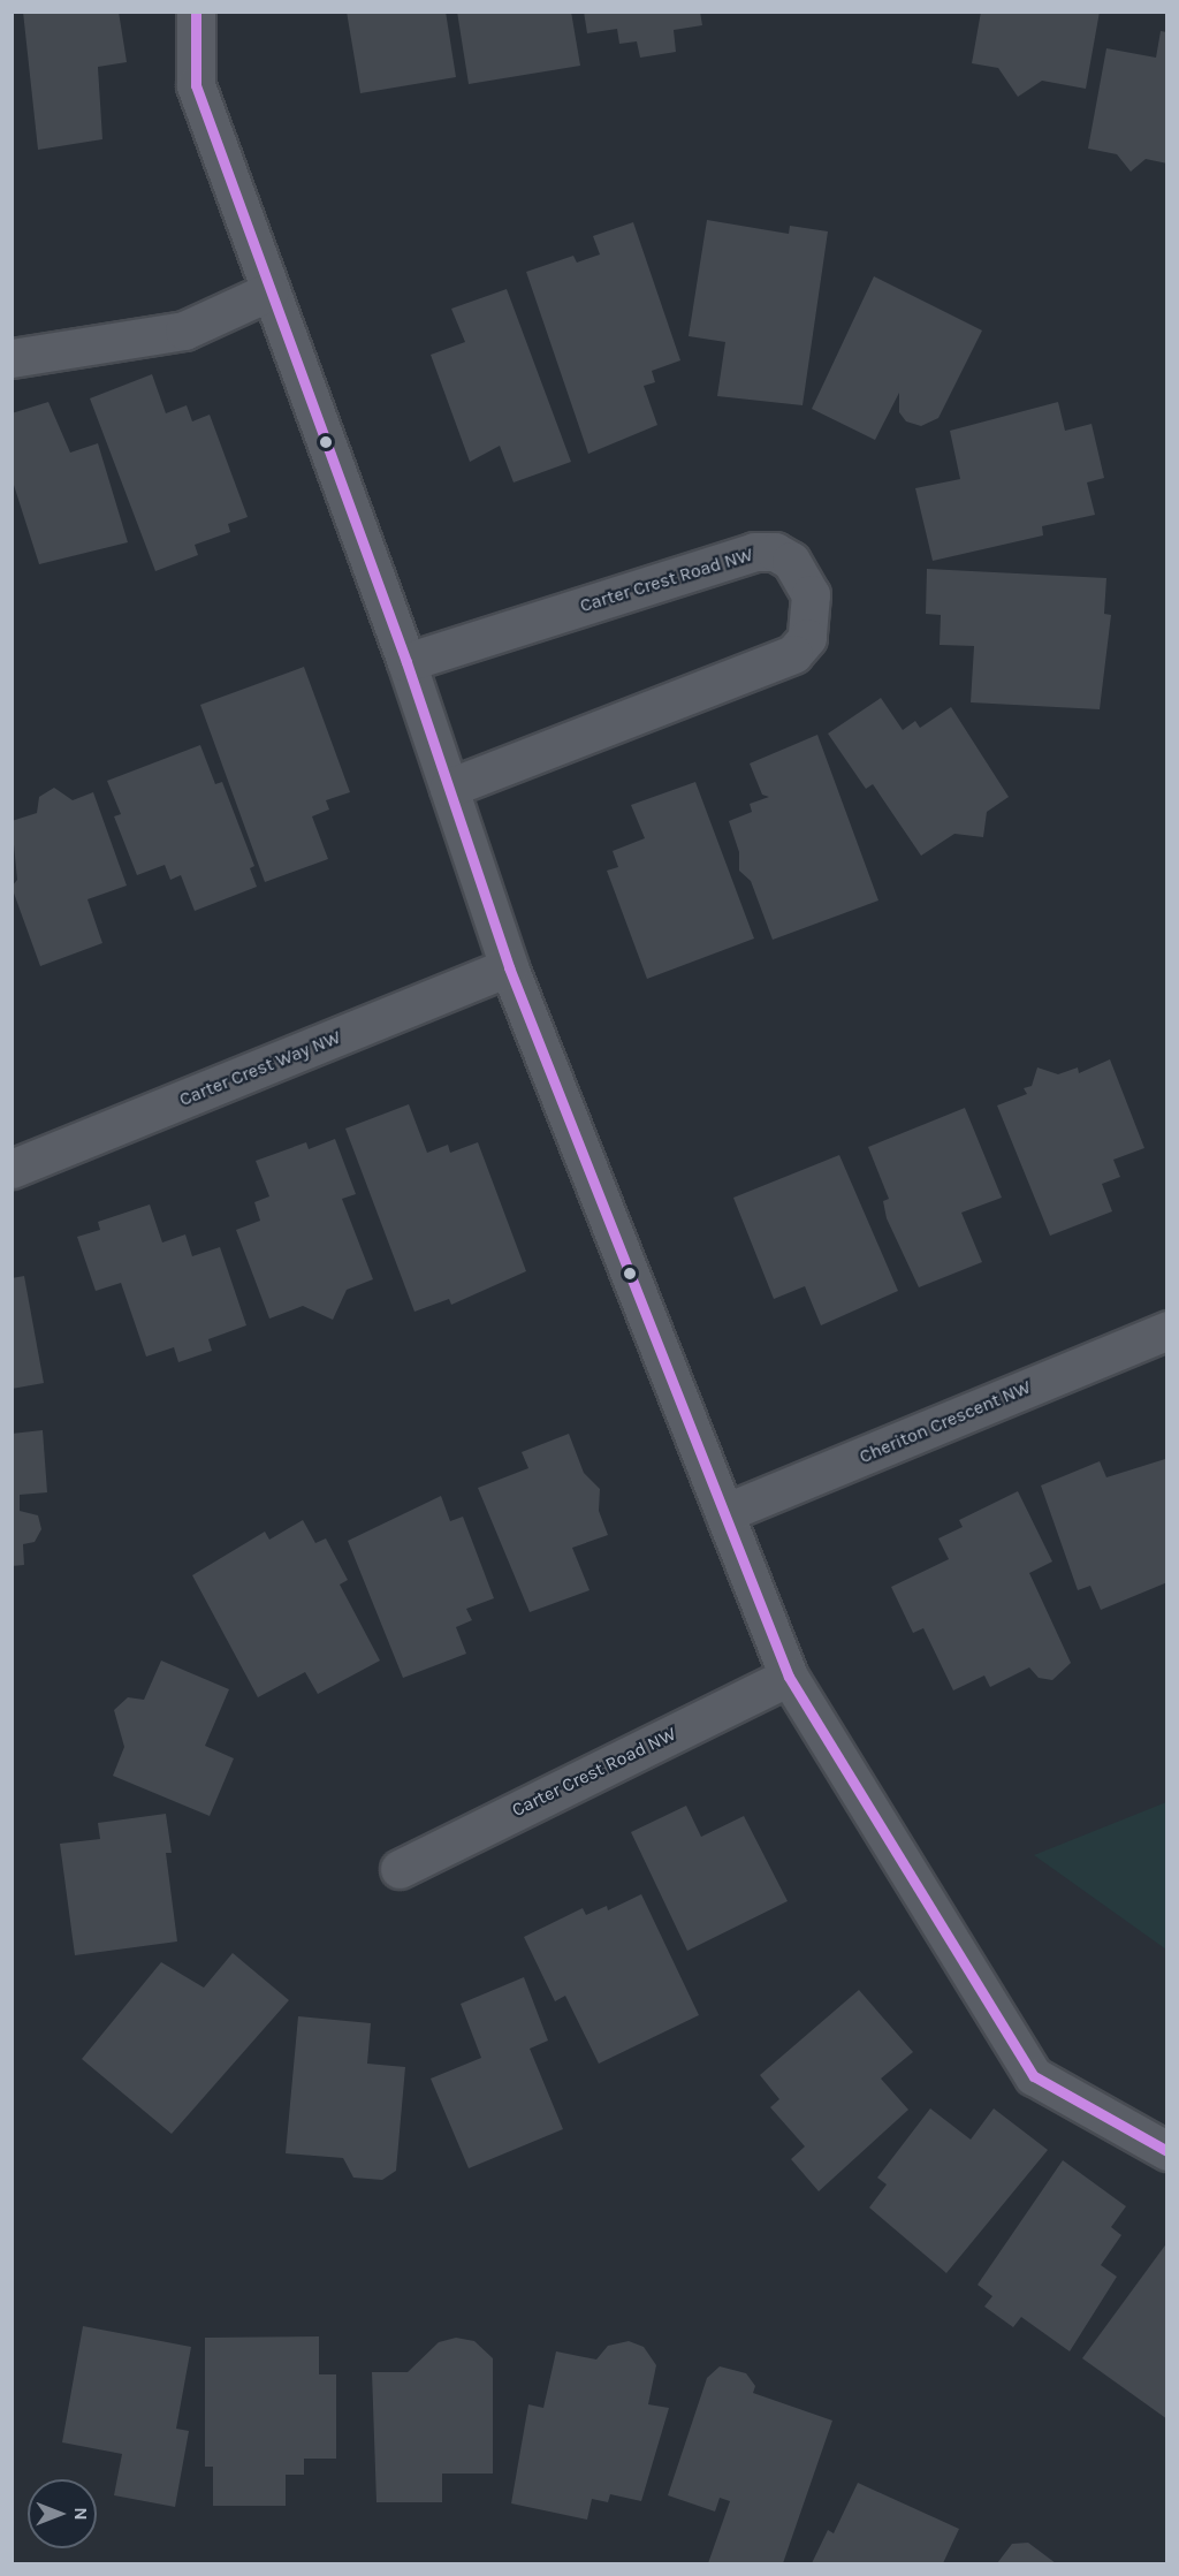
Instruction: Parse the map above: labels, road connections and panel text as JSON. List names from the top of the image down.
{
  "streets": {
    "street": ["Carter Crest Road NW", "Carter Crest Way NW", "Cheriton Crescent NW"]
  },
  "north": "right"
}
